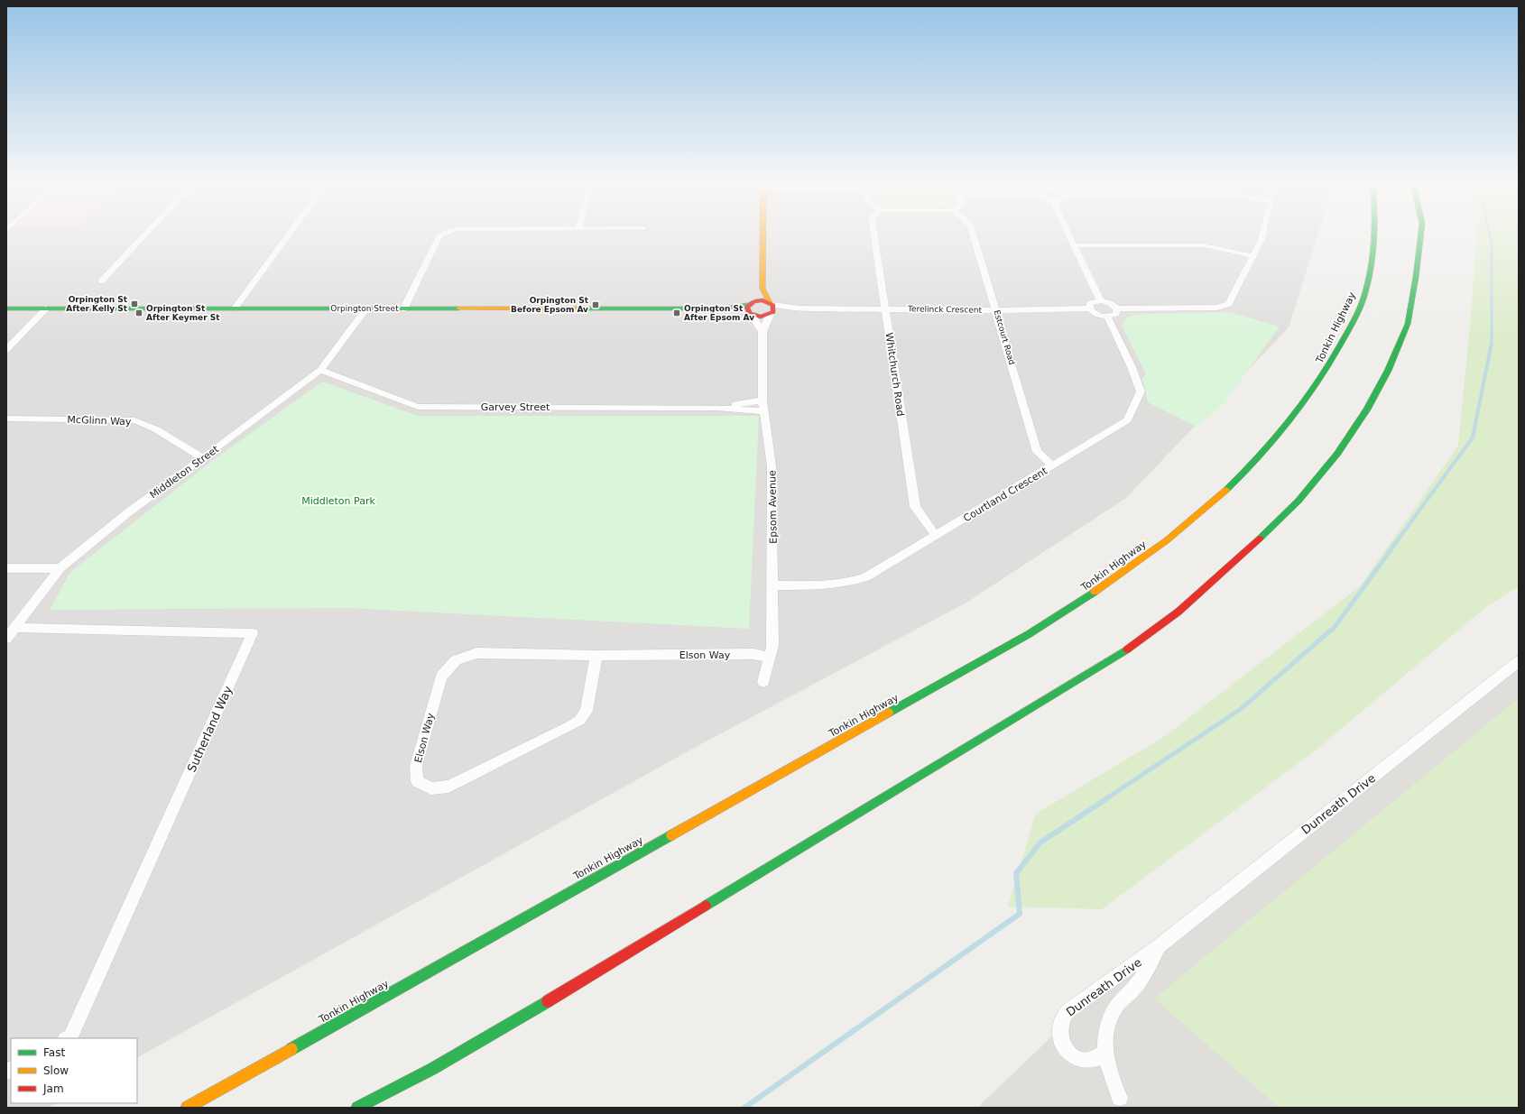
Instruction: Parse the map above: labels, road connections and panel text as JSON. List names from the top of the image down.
{
  "streets": {
    "main road": ["Orpington Street", "Tonkin Highway"],
    "street": [
      "Terelinck Crescent",
      "Estcourt Road",
      "Whitchurch Road",
      "Garvey Street",
      "McGlinn Way",
      "Middleton Street",
      "Courtland Crescent",
      "Epsom Avenue",
      "Elson Way",
      "Sutherland Way",
      "Dunreath Drive"
    ]
  },
  "crossings": [
    ["Orpington Street", "Middleton Street"],
    ["Terelinck Crescent", "Estcourt Road"],
    ["Terelinck Crescent", "Whitchurch Road"],
    ["Terelinck Crescent", "Epsom Avenue"],
    ["Estcourt Road", "Courtland Crescent"],
    ["Whitchurch Road", "Courtland Crescent"],
    ["Garvey Street", "Middleton Street"],
    ["Garvey Street", "Epsom Avenue"],
    ["McGlinn Way", "Middleton Street"],
    ["Middleton Street", "Sutherland Way"],
    ["Courtland Crescent", "Epsom Avenue"],
    ["Epsom Avenue", "Elson Way"]
  ],
  "parks": ["Middleton Park"],
  "places": {
    "transit": [
      "Orpington St After Kelly St",
      "Orpington St Before Epsom Av",
      "Orpington St After Keymer St",
      "Orpington St After Epsom Av"
    ]
  },
  "legend": ["Fast", "Slow", "Jam"]
}
